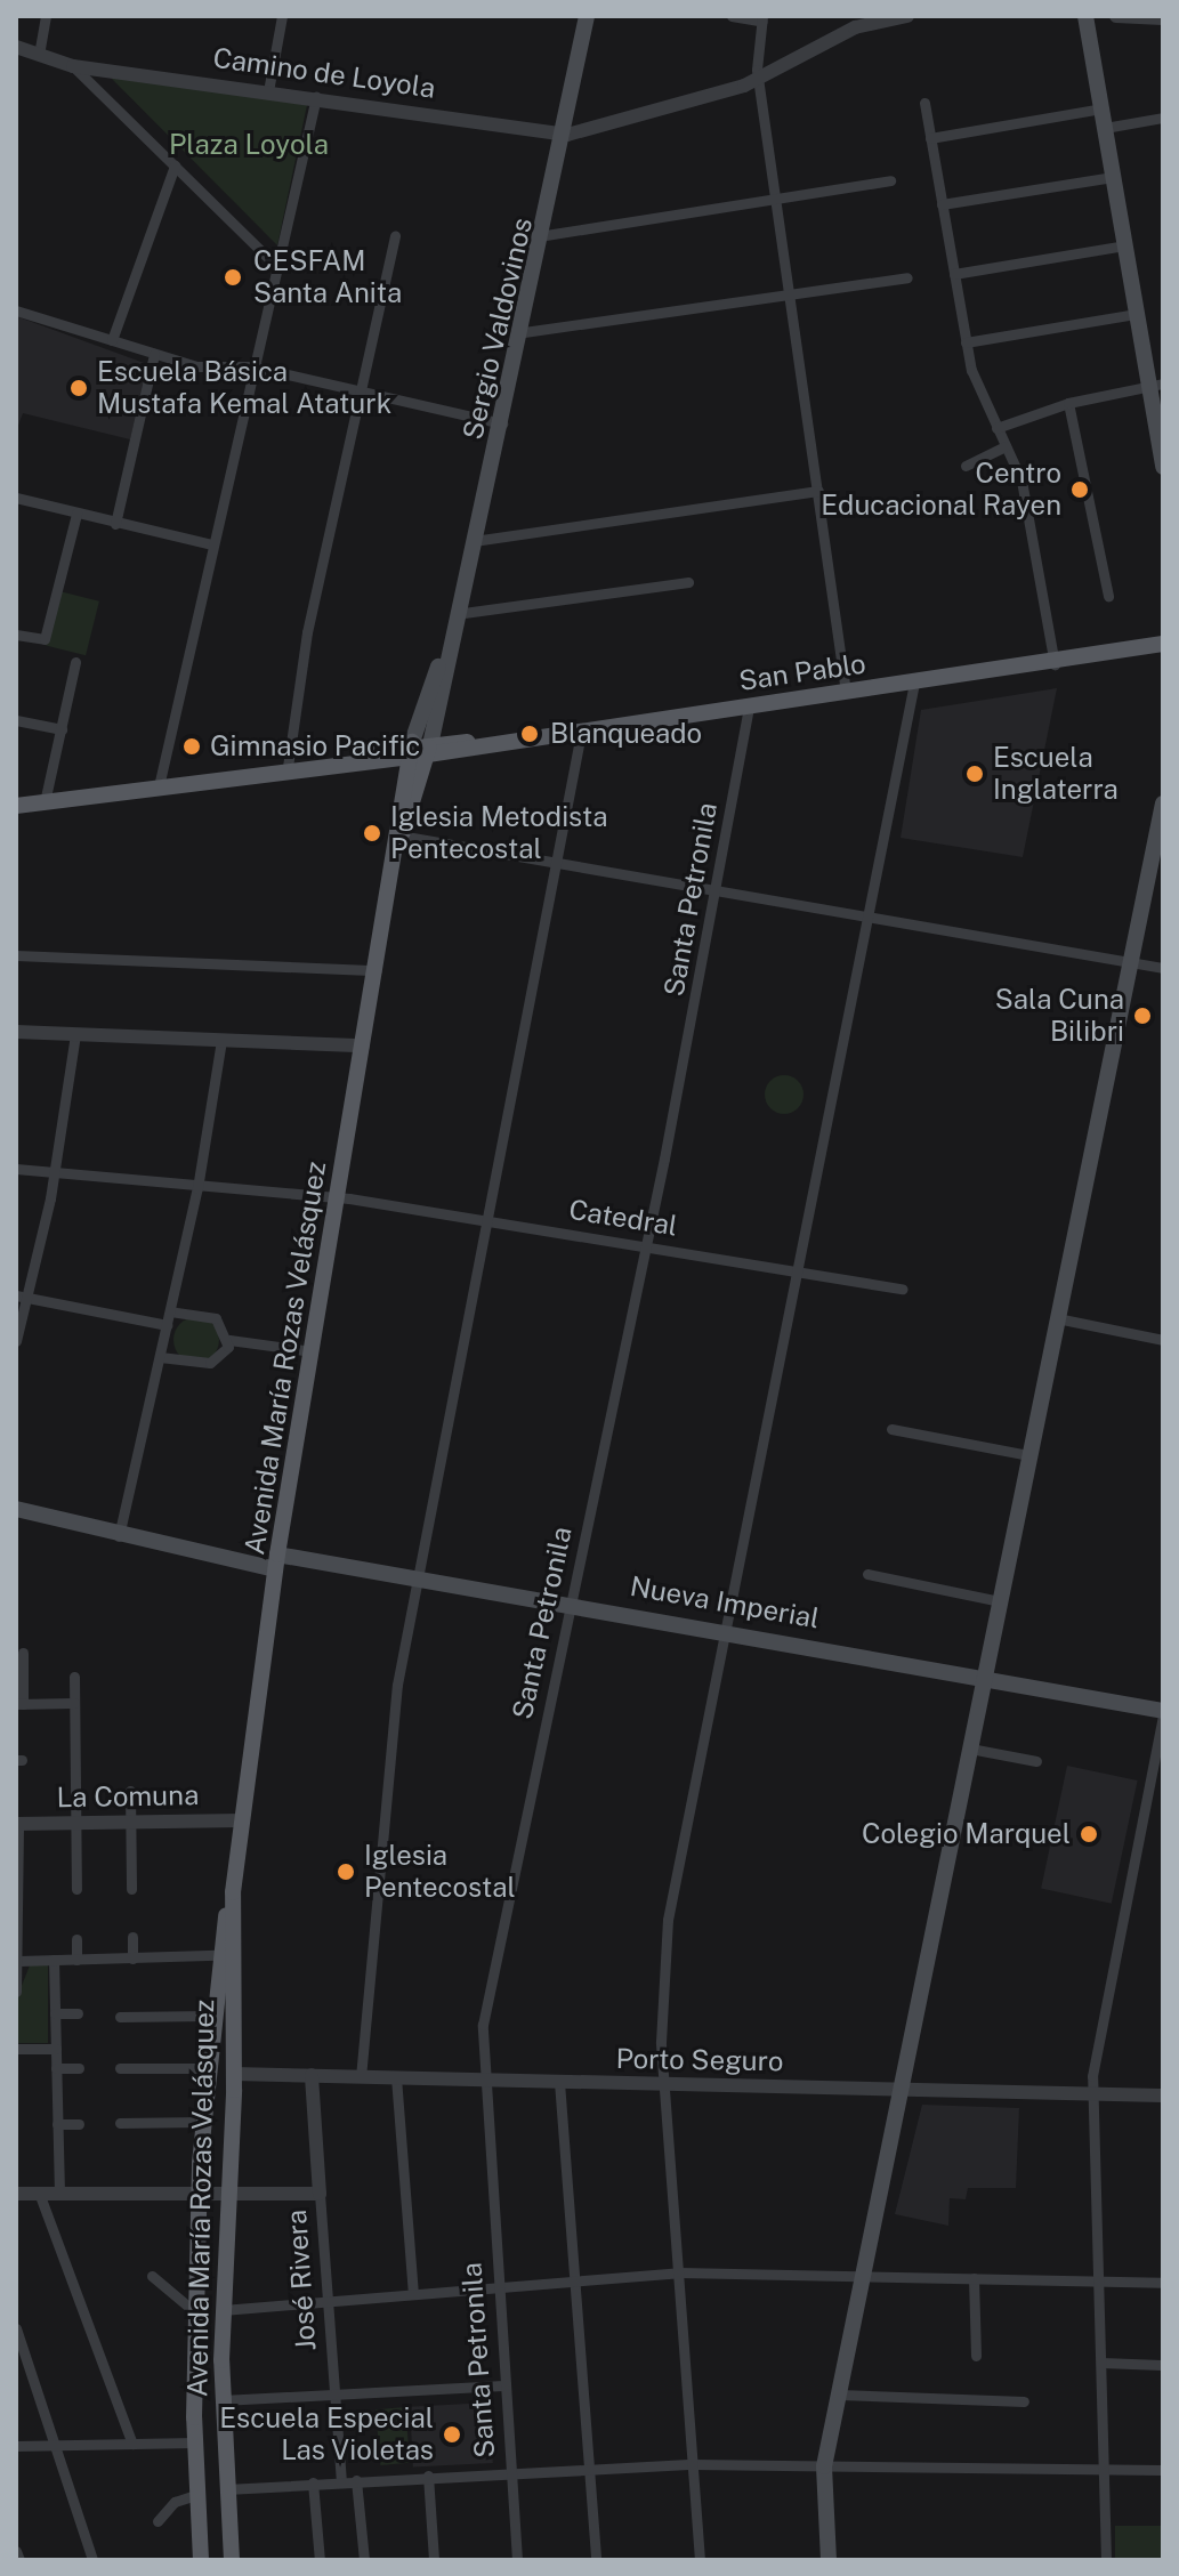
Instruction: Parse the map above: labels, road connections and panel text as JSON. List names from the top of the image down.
{
  "streets": {
    "main road": [
      "Sergio Valdovinos",
      "San Pablo",
      "Avenida María Rozas Velásquez",
      "Nueva Imperial"
    ],
    "street": [
      "Camino de Loyola",
      "Santa Petronila",
      "Catedral",
      "La Comuna",
      "Porto Seguro",
      "José Rivera"
    ]
  },
  "crossings": [
    ["Camino de Loyola", "Sergio Valdovinos"],
    ["Sergio Valdovinos", "San Pablo"],
    ["Sergio Valdovinos", "Avenida María Rozas Velásquez"],
    ["San Pablo", "Santa Petronila"],
    ["San Pablo", "Avenida María Rozas Velásquez"],
    ["Santa Petronila", "Catedral"],
    ["Santa Petronila", "Nueva Imperial"],
    ["Santa Petronila", "Porto Seguro"],
    ["Catedral", "Avenida María Rozas Velásquez"],
    ["Avenida María Rozas Velásquez", "Nueva Imperial"],
    ["Avenida María Rozas Velásquez", "La Comuna"],
    ["Avenida María Rozas Velásquez", "Porto Seguro"],
    ["Porto Seguro", "José Rivera"]
  ],
  "parks": ["Plaza Loyola"],
  "places": [
    "CESFAM Santa Anita",
    "Escuela Básica Mustafa Kemal Ataturk",
    "Centro Educacional Rayen",
    "Blanqueado",
    "Gimnasio Pacific",
    "Escuela Inglaterra",
    "Iglesia Metodista Pentecostal",
    "Sala Cuna Bilibri",
    "Colegio Marquel",
    "Iglesia Pentecostal",
    "Escuela Especial Las Violetas"
  ]
}
